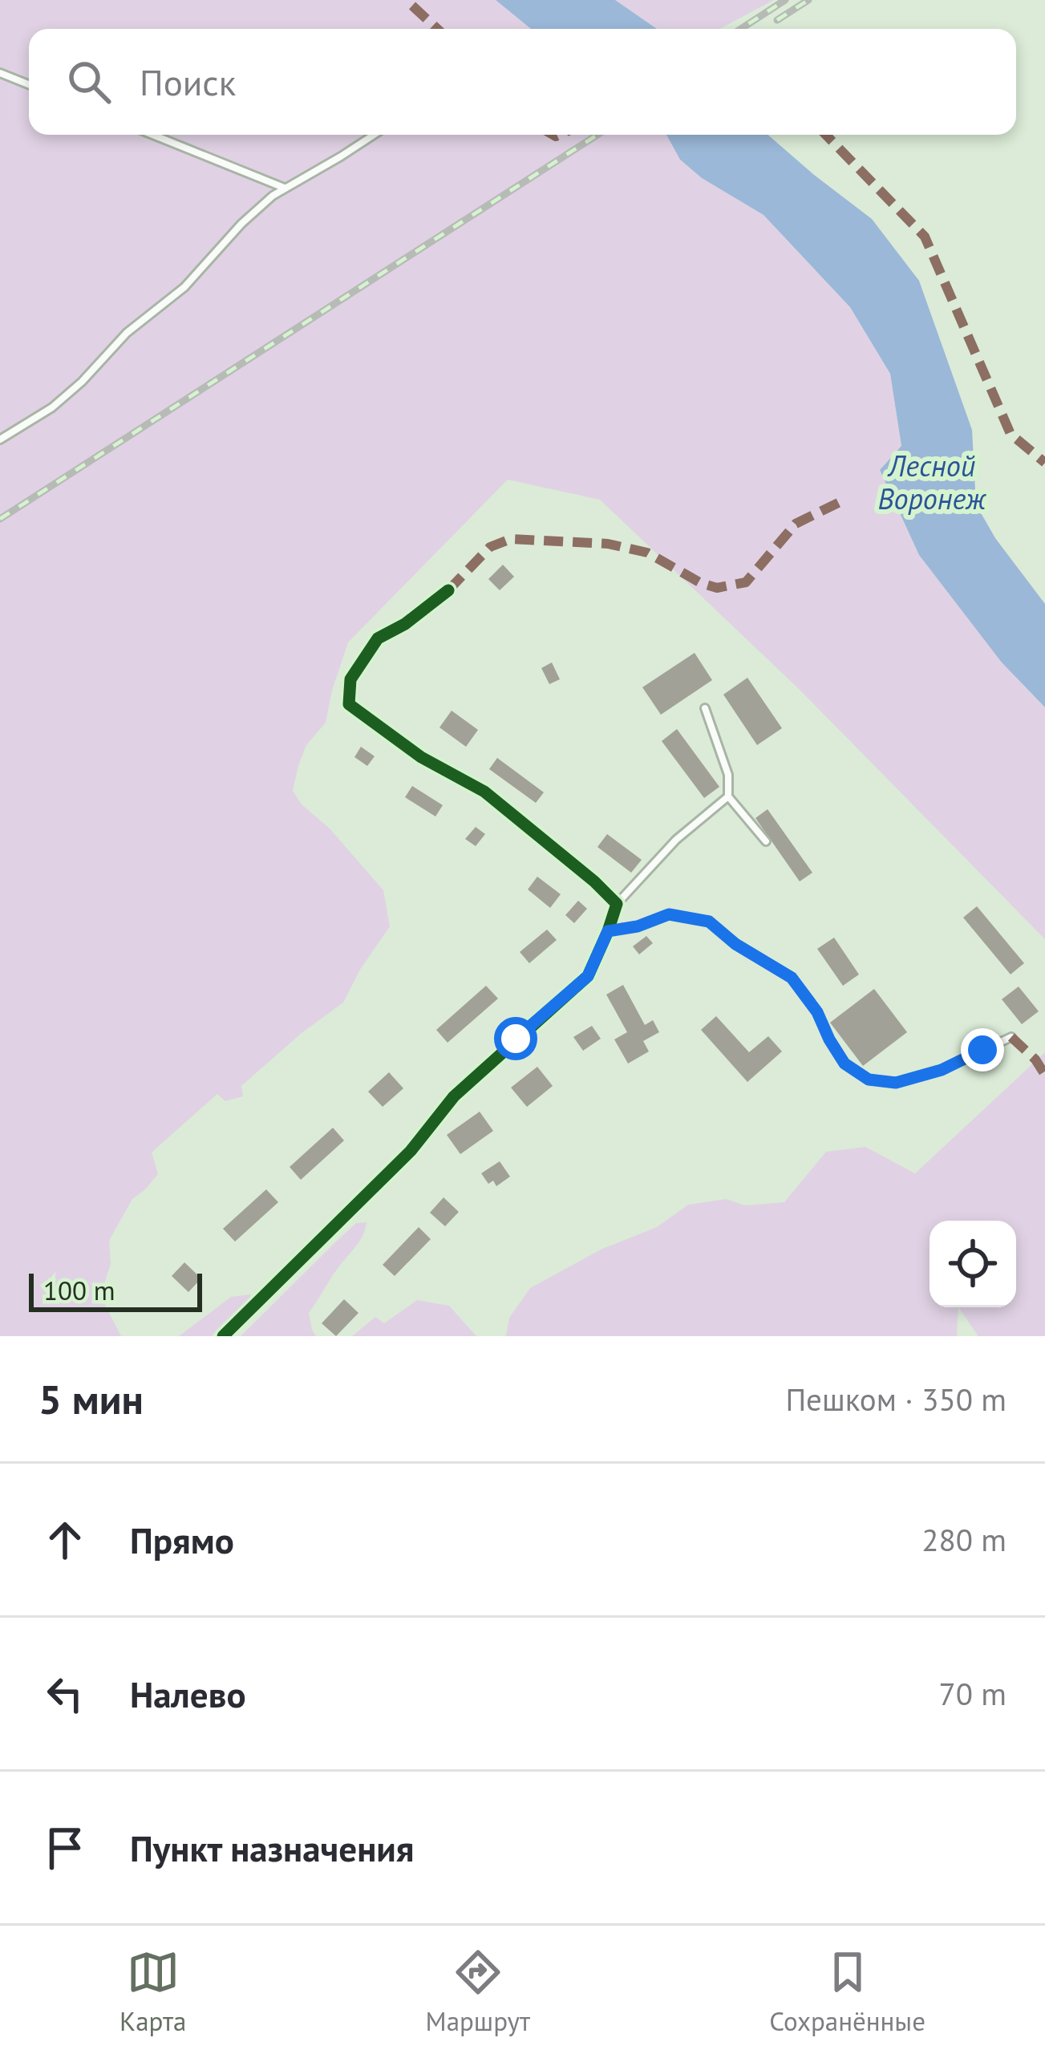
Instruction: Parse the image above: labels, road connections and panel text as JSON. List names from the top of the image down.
{
  "water": ["Лесной Воронеж"],
  "scale_bar": "100 m",
  "page": {
    "search": "Поиск",
    "scale": "100 m",
    "heading": ["5 мин", "Пешком · 350 m"],
    "list": [
      ["Прямо", "280 m"],
      ["Налево", "70 m"],
      "Пункт назначения"
    ],
    "nav": ["Карта", "Маршрут", "Сохранённые"]
  }
}
